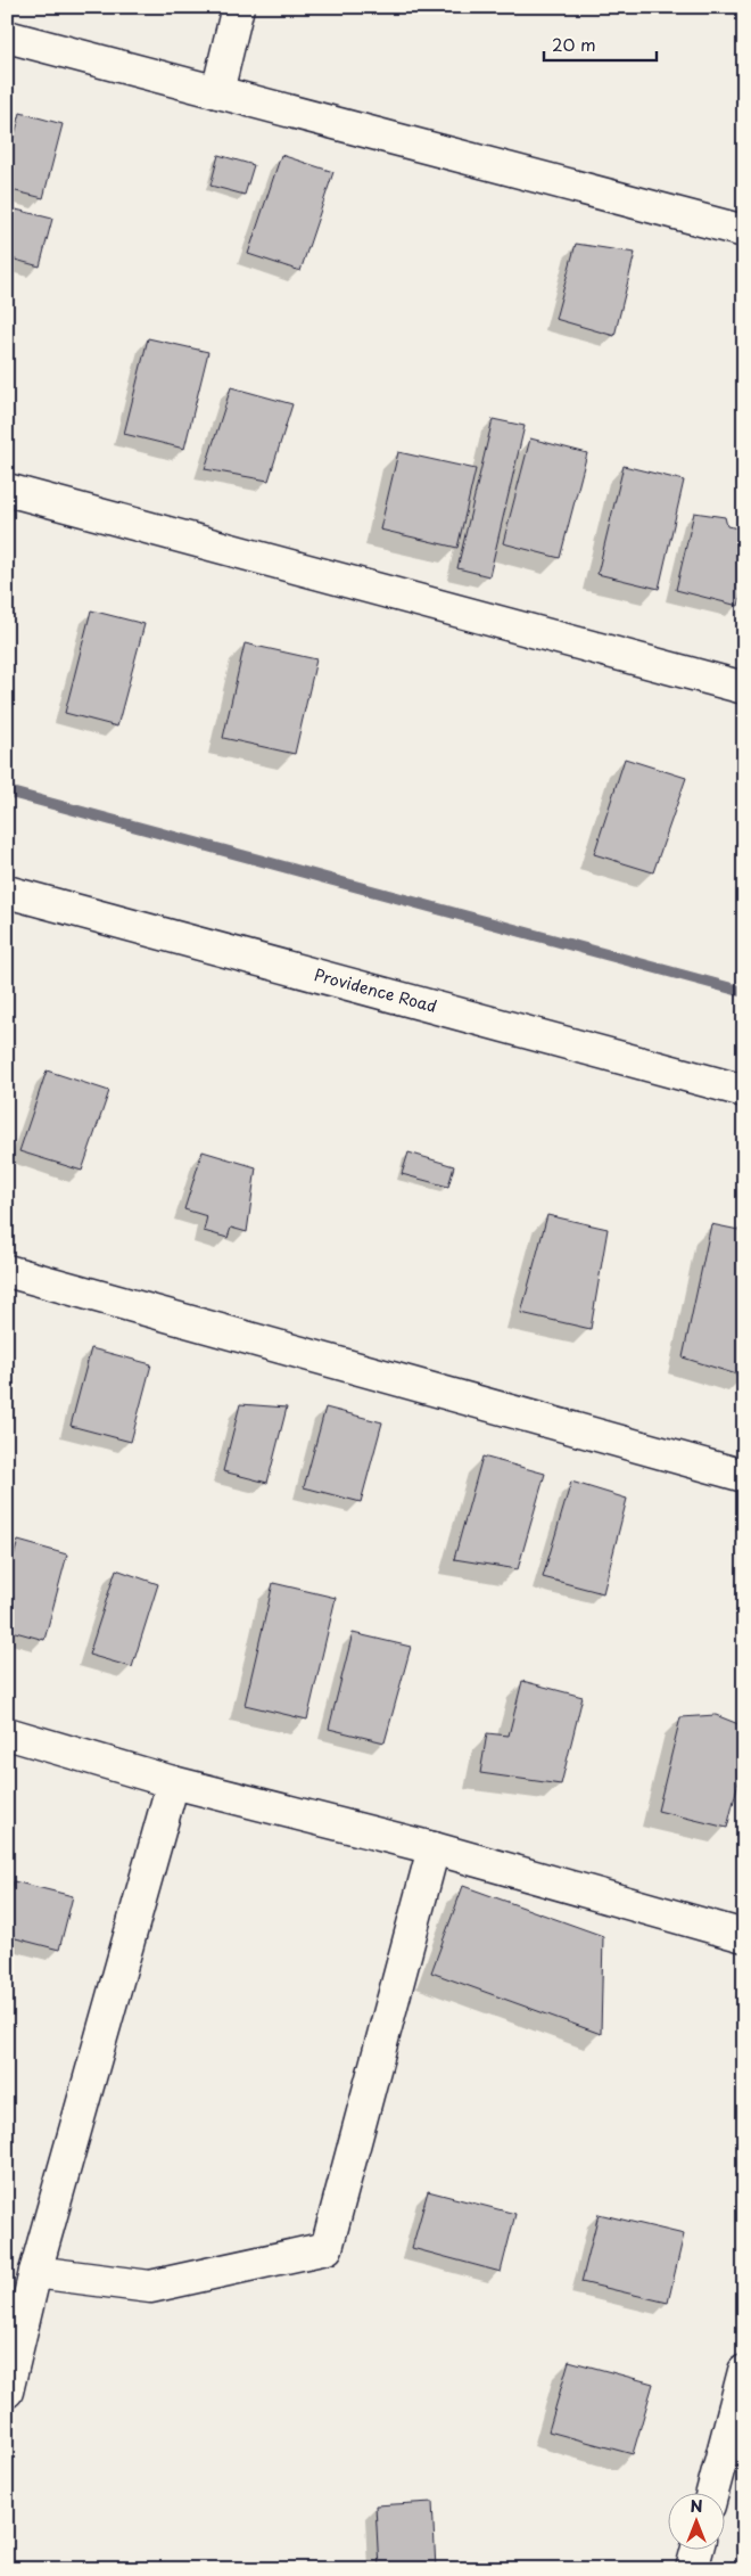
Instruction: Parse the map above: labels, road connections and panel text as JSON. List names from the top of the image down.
{
  "streets": {
    "street": ["Providence Road"]
  },
  "scale_bar": "20 m",
  "north": "top"
}
